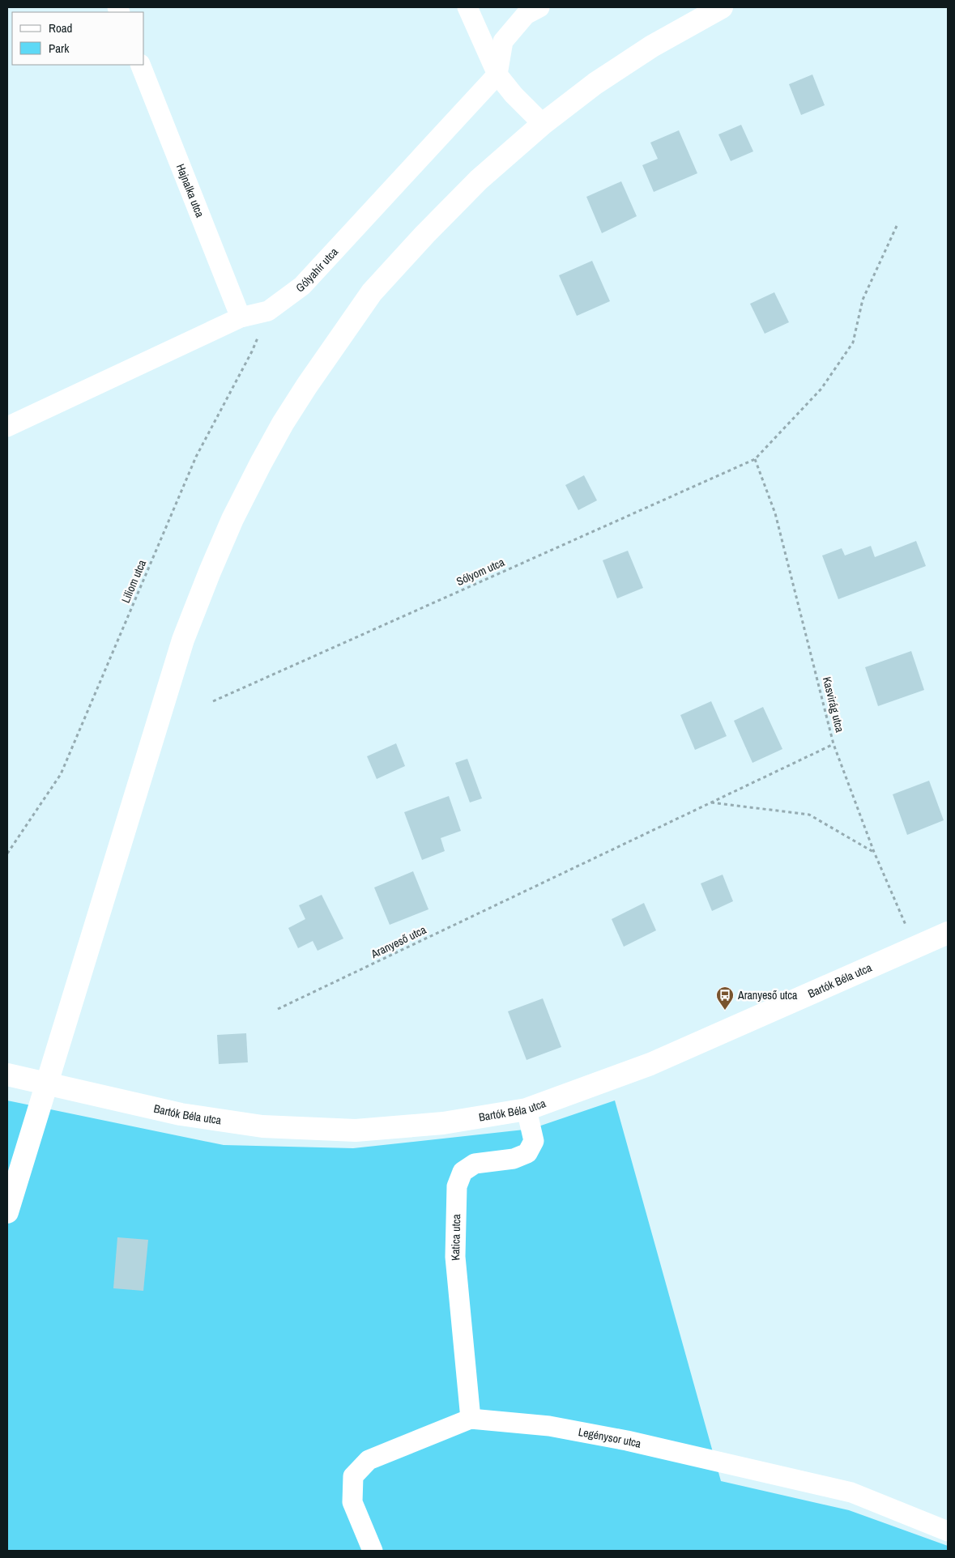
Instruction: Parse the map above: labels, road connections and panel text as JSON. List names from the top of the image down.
{
  "streets": {
    "main road": ["Bartók Béla utca"],
    "street": [
      "Hajnalka utca",
      "Gólyahír utca",
      "Katica utca",
      "Legénysor utca"
    ],
    "path": [
      "Sólyom utca",
      "Liliom utca",
      "Kasvirág utca",
      "Aranyeső utca"
    ]
  },
  "crossings": [
    ["Hajnalka utca", "Gólyahír utca"],
    ["Gólyahír utca", "Liliom utca"],
    ["Sólyom utca", "Kasvirág utca"],
    ["Kasvirág utca", "Aranyeső utca"],
    ["Kasvirág utca", "Bartók Béla utca"],
    ["Bartók Béla utca", "Katica utca"],
    ["Katica utca", "Legénysor utca"]
  ],
  "places": {
    "bus stop": ["Aranyeső utca"]
  },
  "legend": ["Road", "Park"]
}
